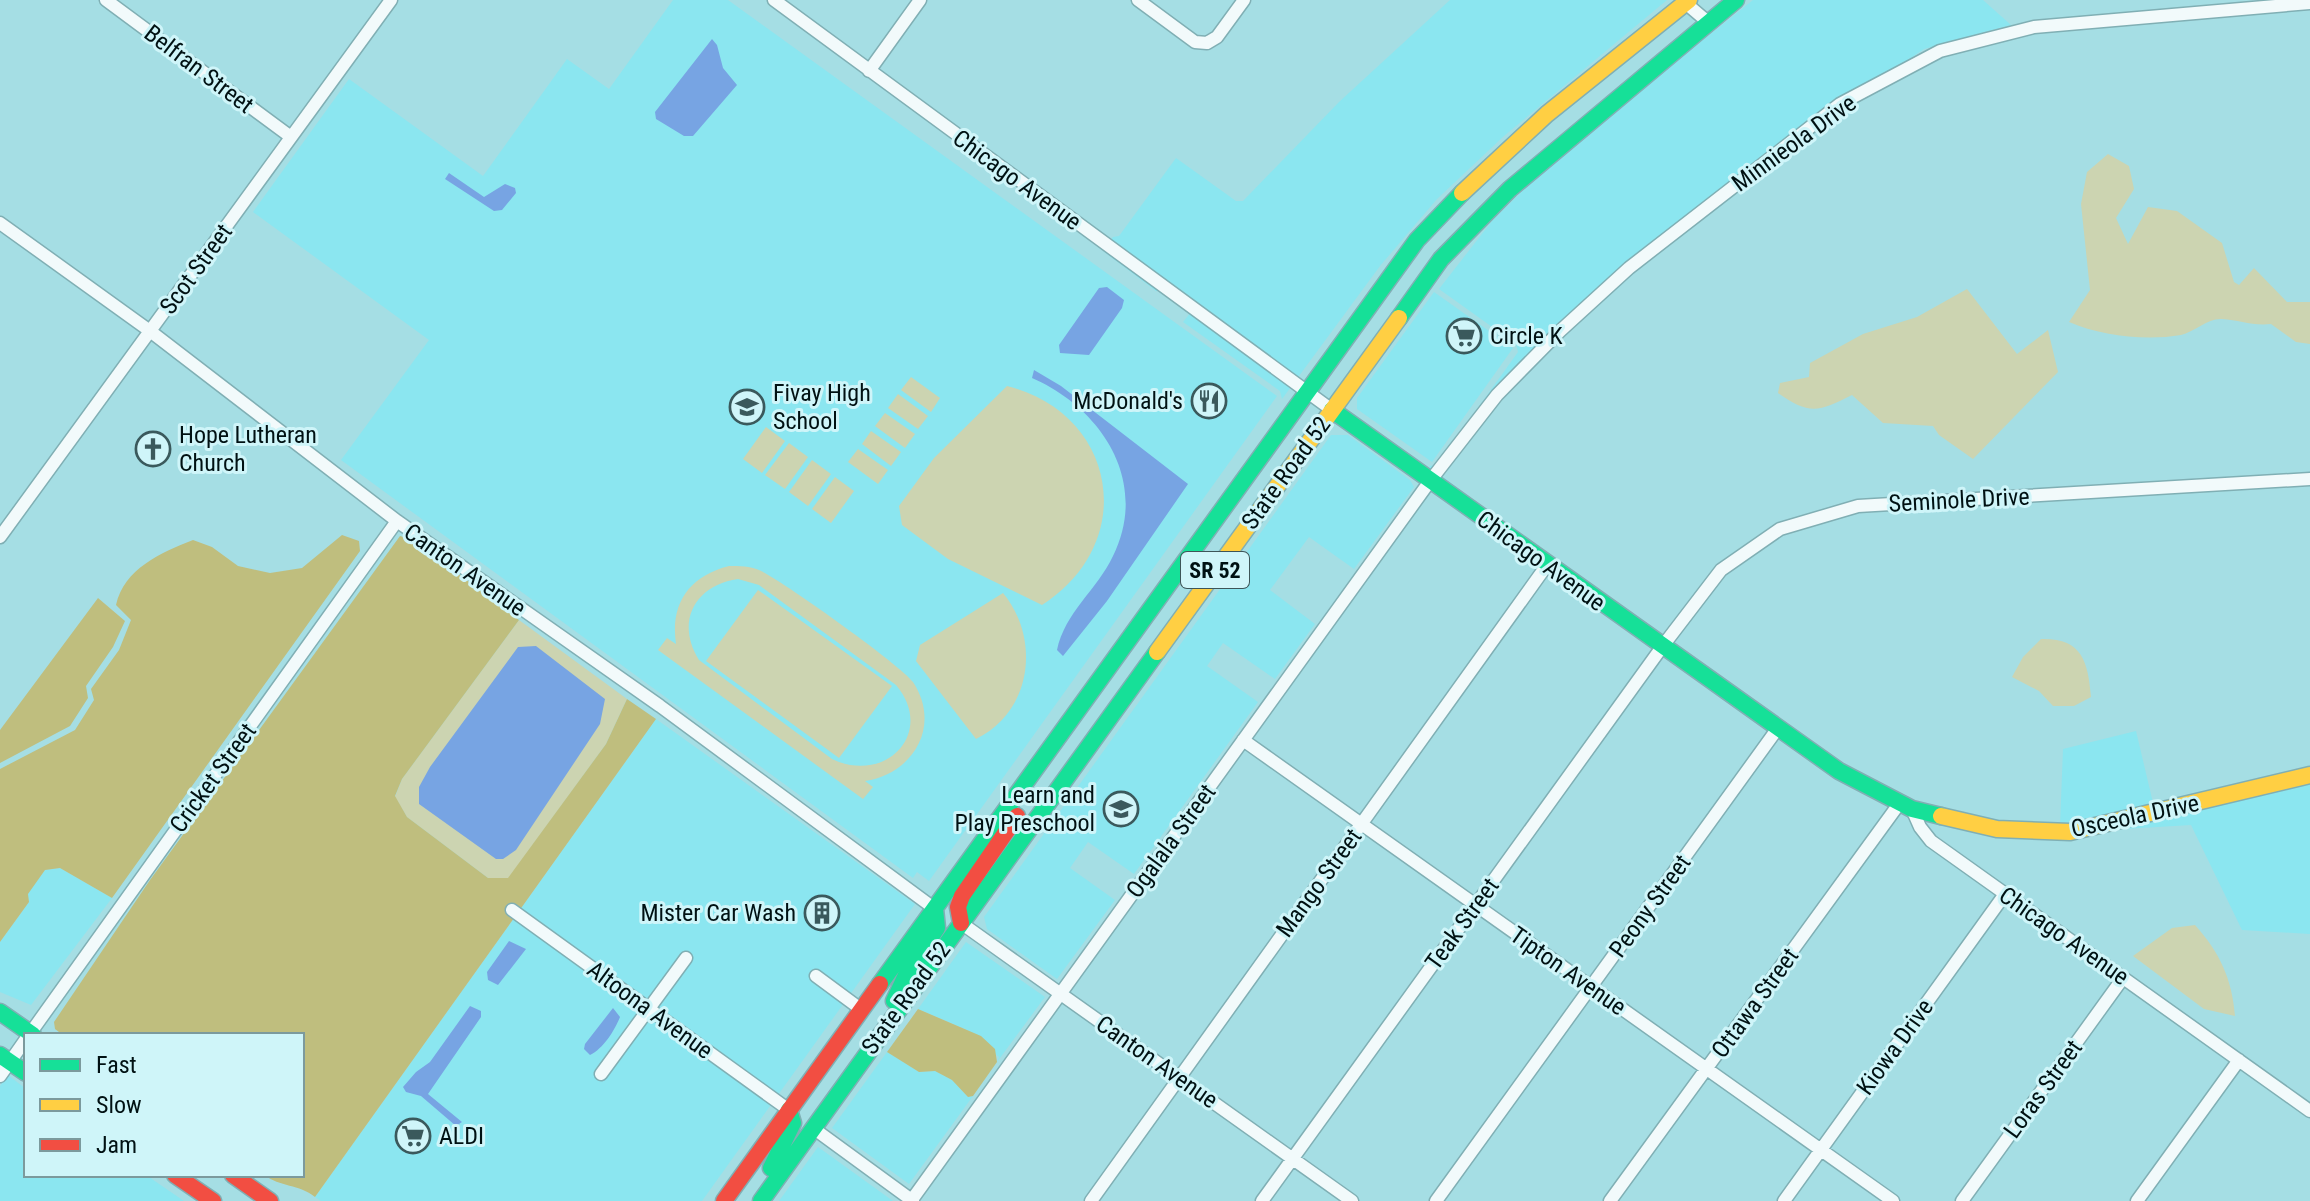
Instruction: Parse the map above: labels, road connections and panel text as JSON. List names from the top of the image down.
{
  "streets": {
    "main road": [
      "Chicago Avenue",
      "State Road 52",
      "SR 52",
      "Osceola Drive"
    ],
    "street": [
      "Belfran Street",
      "Minnieola Drive",
      "Scot Street",
      "Seminole Drive",
      "Canton Avenue",
      "Cricket Street",
      "Ogalala Street",
      "Mango Street",
      "Peony Street",
      "Teak Street",
      "Tipton Avenue",
      "Ottawa Street",
      "Altoona Avenue",
      "Kiowa Drive",
      "Loras Street"
    ]
  },
  "crossings": [
    ["Belfran Street", "Scot Street"],
    ["Minnieola Drive", "Chicago Avenue"],
    ["Minnieola Drive", "Ogalala Street"],
    ["Chicago Avenue", "State Road 52"],
    ["Chicago Avenue", "Seminole Drive"],
    ["Chicago Avenue", "Osceola Drive"],
    ["Chicago Avenue", "Ogalala Street"],
    ["Chicago Avenue", "Mango Street"],
    ["Chicago Avenue", "Peony Street"],
    ["Chicago Avenue", "Teak Street"],
    ["Chicago Avenue", "Ottawa Street"],
    ["Chicago Avenue", "Kiowa Drive"],
    ["Chicago Avenue", "Loras Street"],
    ["Scot Street", "Canton Avenue"],
    ["State Road 52", "Canton Avenue"],
    ["State Road 52", "Altoona Avenue"],
    ["Seminole Drive", "Teak Street"],
    ["Canton Avenue", "Cricket Street"],
    ["Canton Avenue", "Ogalala Street"],
    ["Canton Avenue", "Mango Street"],
    ["Canton Avenue", "Teak Street"],
    ["Osceola Drive", "Ottawa Street"],
    ["Ogalala Street", "Tipton Avenue"],
    ["Mango Street", "Tipton Avenue"],
    ["Peony Street", "Tipton Avenue"],
    ["Teak Street", "Tipton Avenue"],
    ["Tipton Avenue", "Ottawa Street"],
    ["Tipton Avenue", "Kiowa Drive"]
  ],
  "places": {
    "supermarket": ["Circle K", "ALDI"],
    "restaurant": ["McDonald's"],
    "school or university": ["Fivay High School", "Learn and Play Preschool"],
    "church": ["Hope Lutheran Church"],
    "building": ["Mister Car Wash"]
  },
  "legend": ["Fast", "Slow", "Jam"]
}
